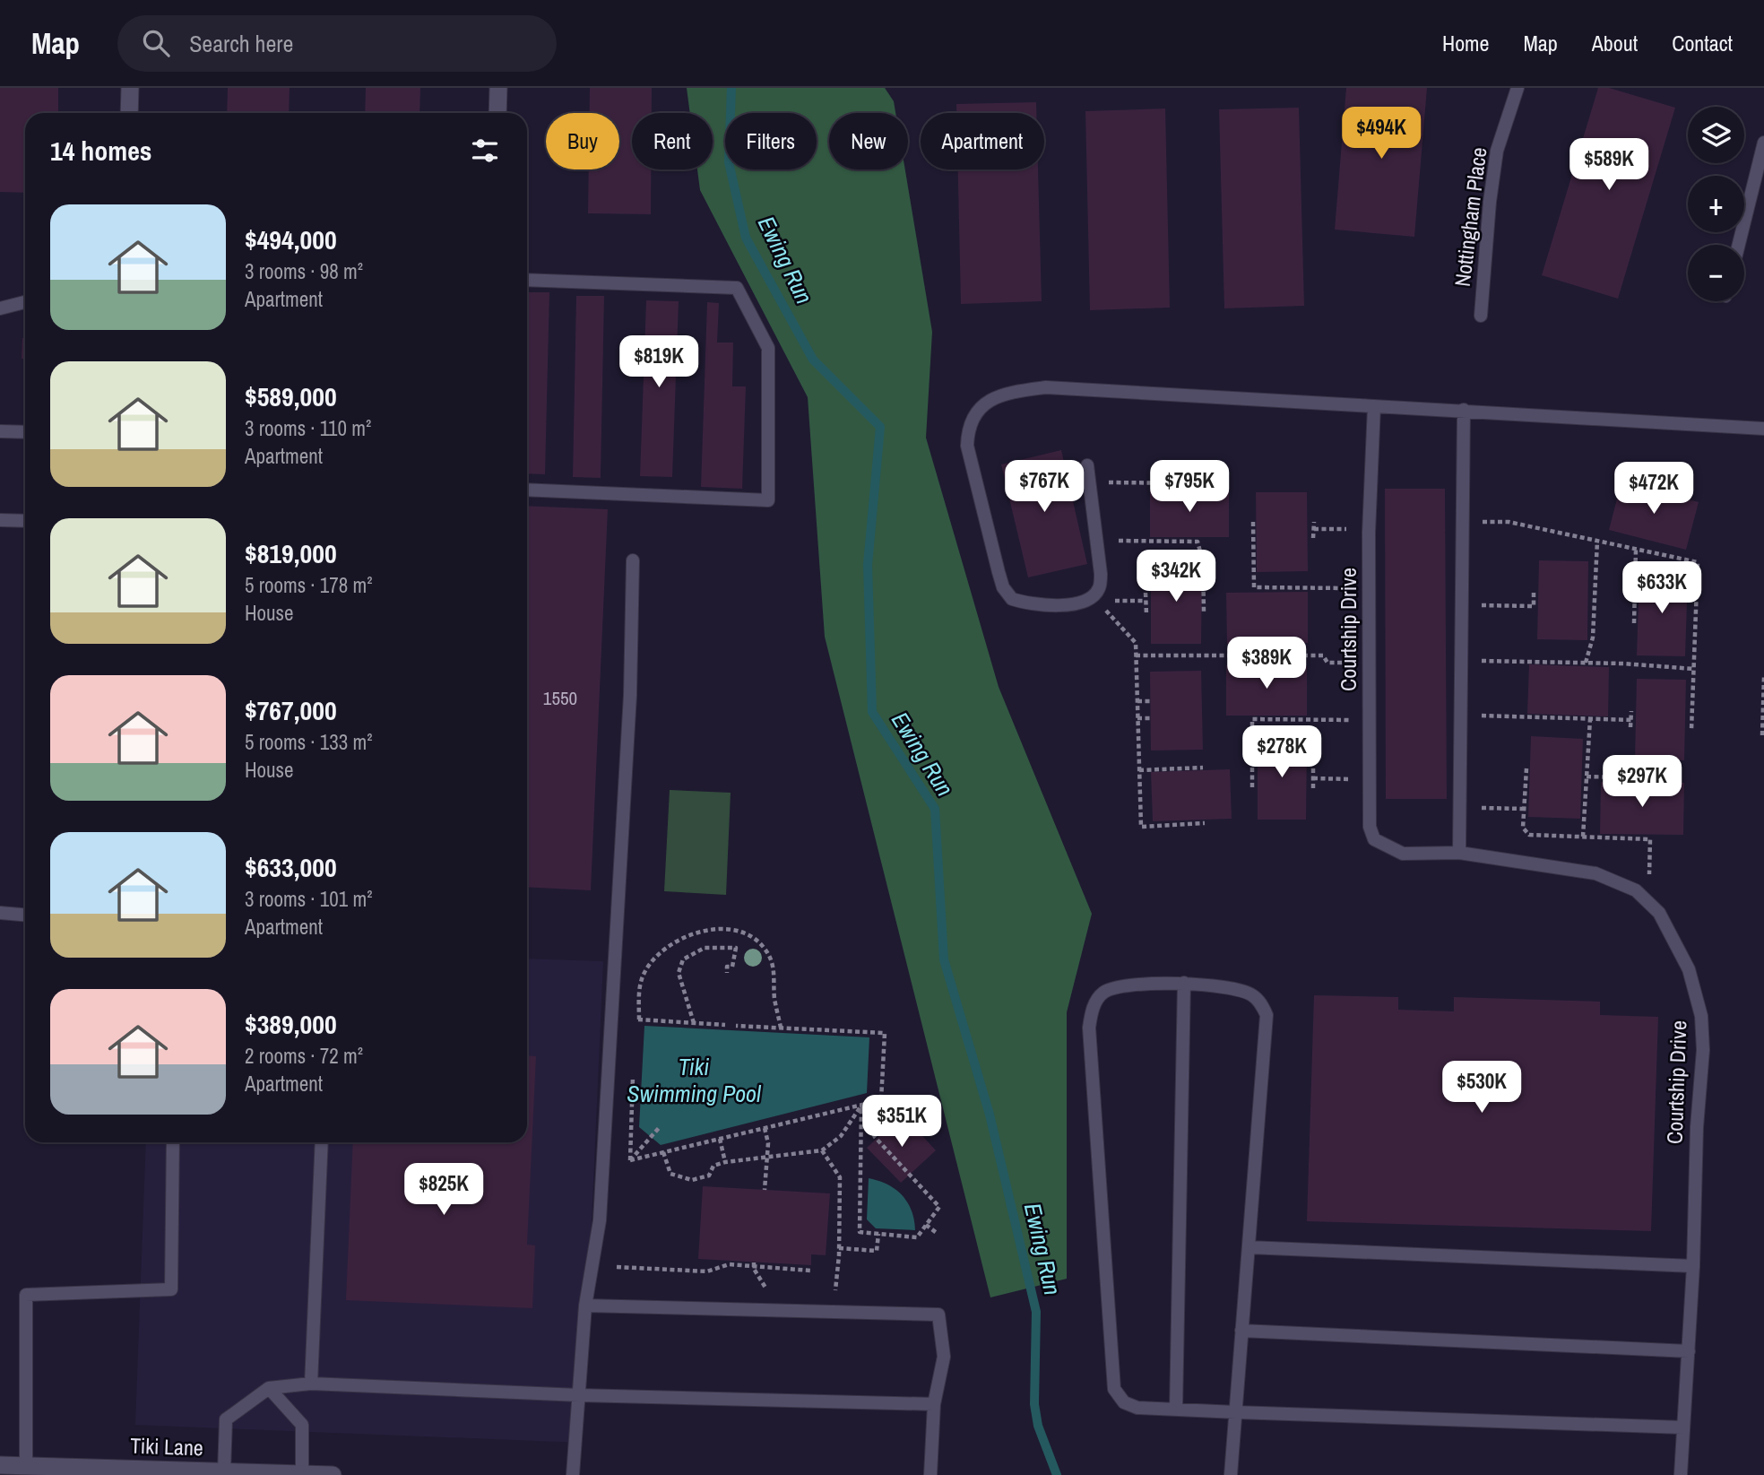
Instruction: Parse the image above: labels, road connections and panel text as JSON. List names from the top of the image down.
{
  "streets": {
    "street": ["Tiki Lane"],
    "lane": ["Nottingham Place", "Courtship Drive"]
  },
  "water": ["Ewing Run", "Tiki Swimming Pool"],
  "house_numbers": ["1550"],
  "page": {
    "header": "Map",
    "search": "Search here",
    "nav": [
      "Home",
      "Map",
      "About",
      "Contact"
    ],
    "map_buttons": ["+", "−"],
    "price": [
      "$494K",
      "$589K",
      "$819K",
      "$767K",
      "$795K",
      "$472K",
      "$342K",
      "$633K",
      "$389K",
      "$278K",
      "$297K",
      "$530K",
      "$351K",
      "$825K"
    ],
    "chip": [
      "Buy",
      "Rent",
      "Filters",
      "New",
      "Apartment"
    ],
    "heading": "14 homes",
    "list": [
      {
        "name": "$494,000",
        "note": "3 rooms · 98 m² · Apartment"
      },
      {
        "name": "$589,000",
        "note": "3 rooms · 110 m² · Apartment"
      },
      {
        "name": "$819,000",
        "note": "5 rooms · 178 m² · House"
      },
      {
        "name": "$767,000",
        "note": "5 rooms · 133 m² · House"
      },
      {
        "name": "$633,000",
        "note": "3 rooms · 101 m² · Apartment"
      },
      {
        "name": "$389,000",
        "note": "2 rooms · 72 m² · Apartment"
      }
    ]
  }
}
